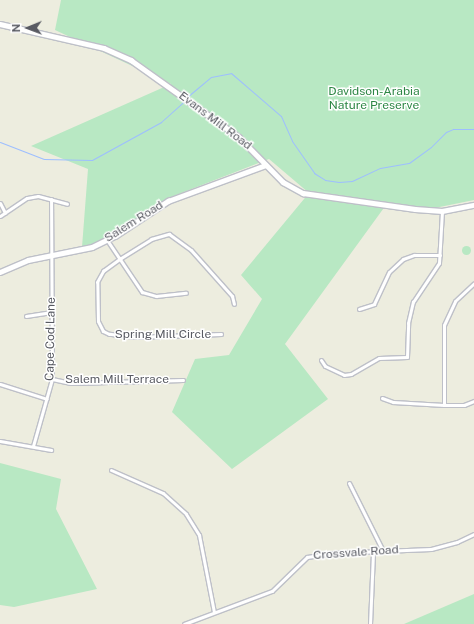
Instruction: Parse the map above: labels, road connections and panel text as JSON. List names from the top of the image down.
{
  "streets": {
    "street": [
      "Evans Mill Road",
      "Salem Road",
      "Spring Mill Circle",
      "Cape Cod Lane",
      "Salem Mill Terrace",
      "Crossvale Road"
    ]
  },
  "crossings": [
    ["Evans Mill Road", "Salem Road"],
    ["Salem Road", "Cape Cod Lane"],
    ["Cape Cod Lane", "Salem Mill Terrace"]
  ],
  "parks": ["Davidson-Arabia Nature Preserve"],
  "north": "left"
}
